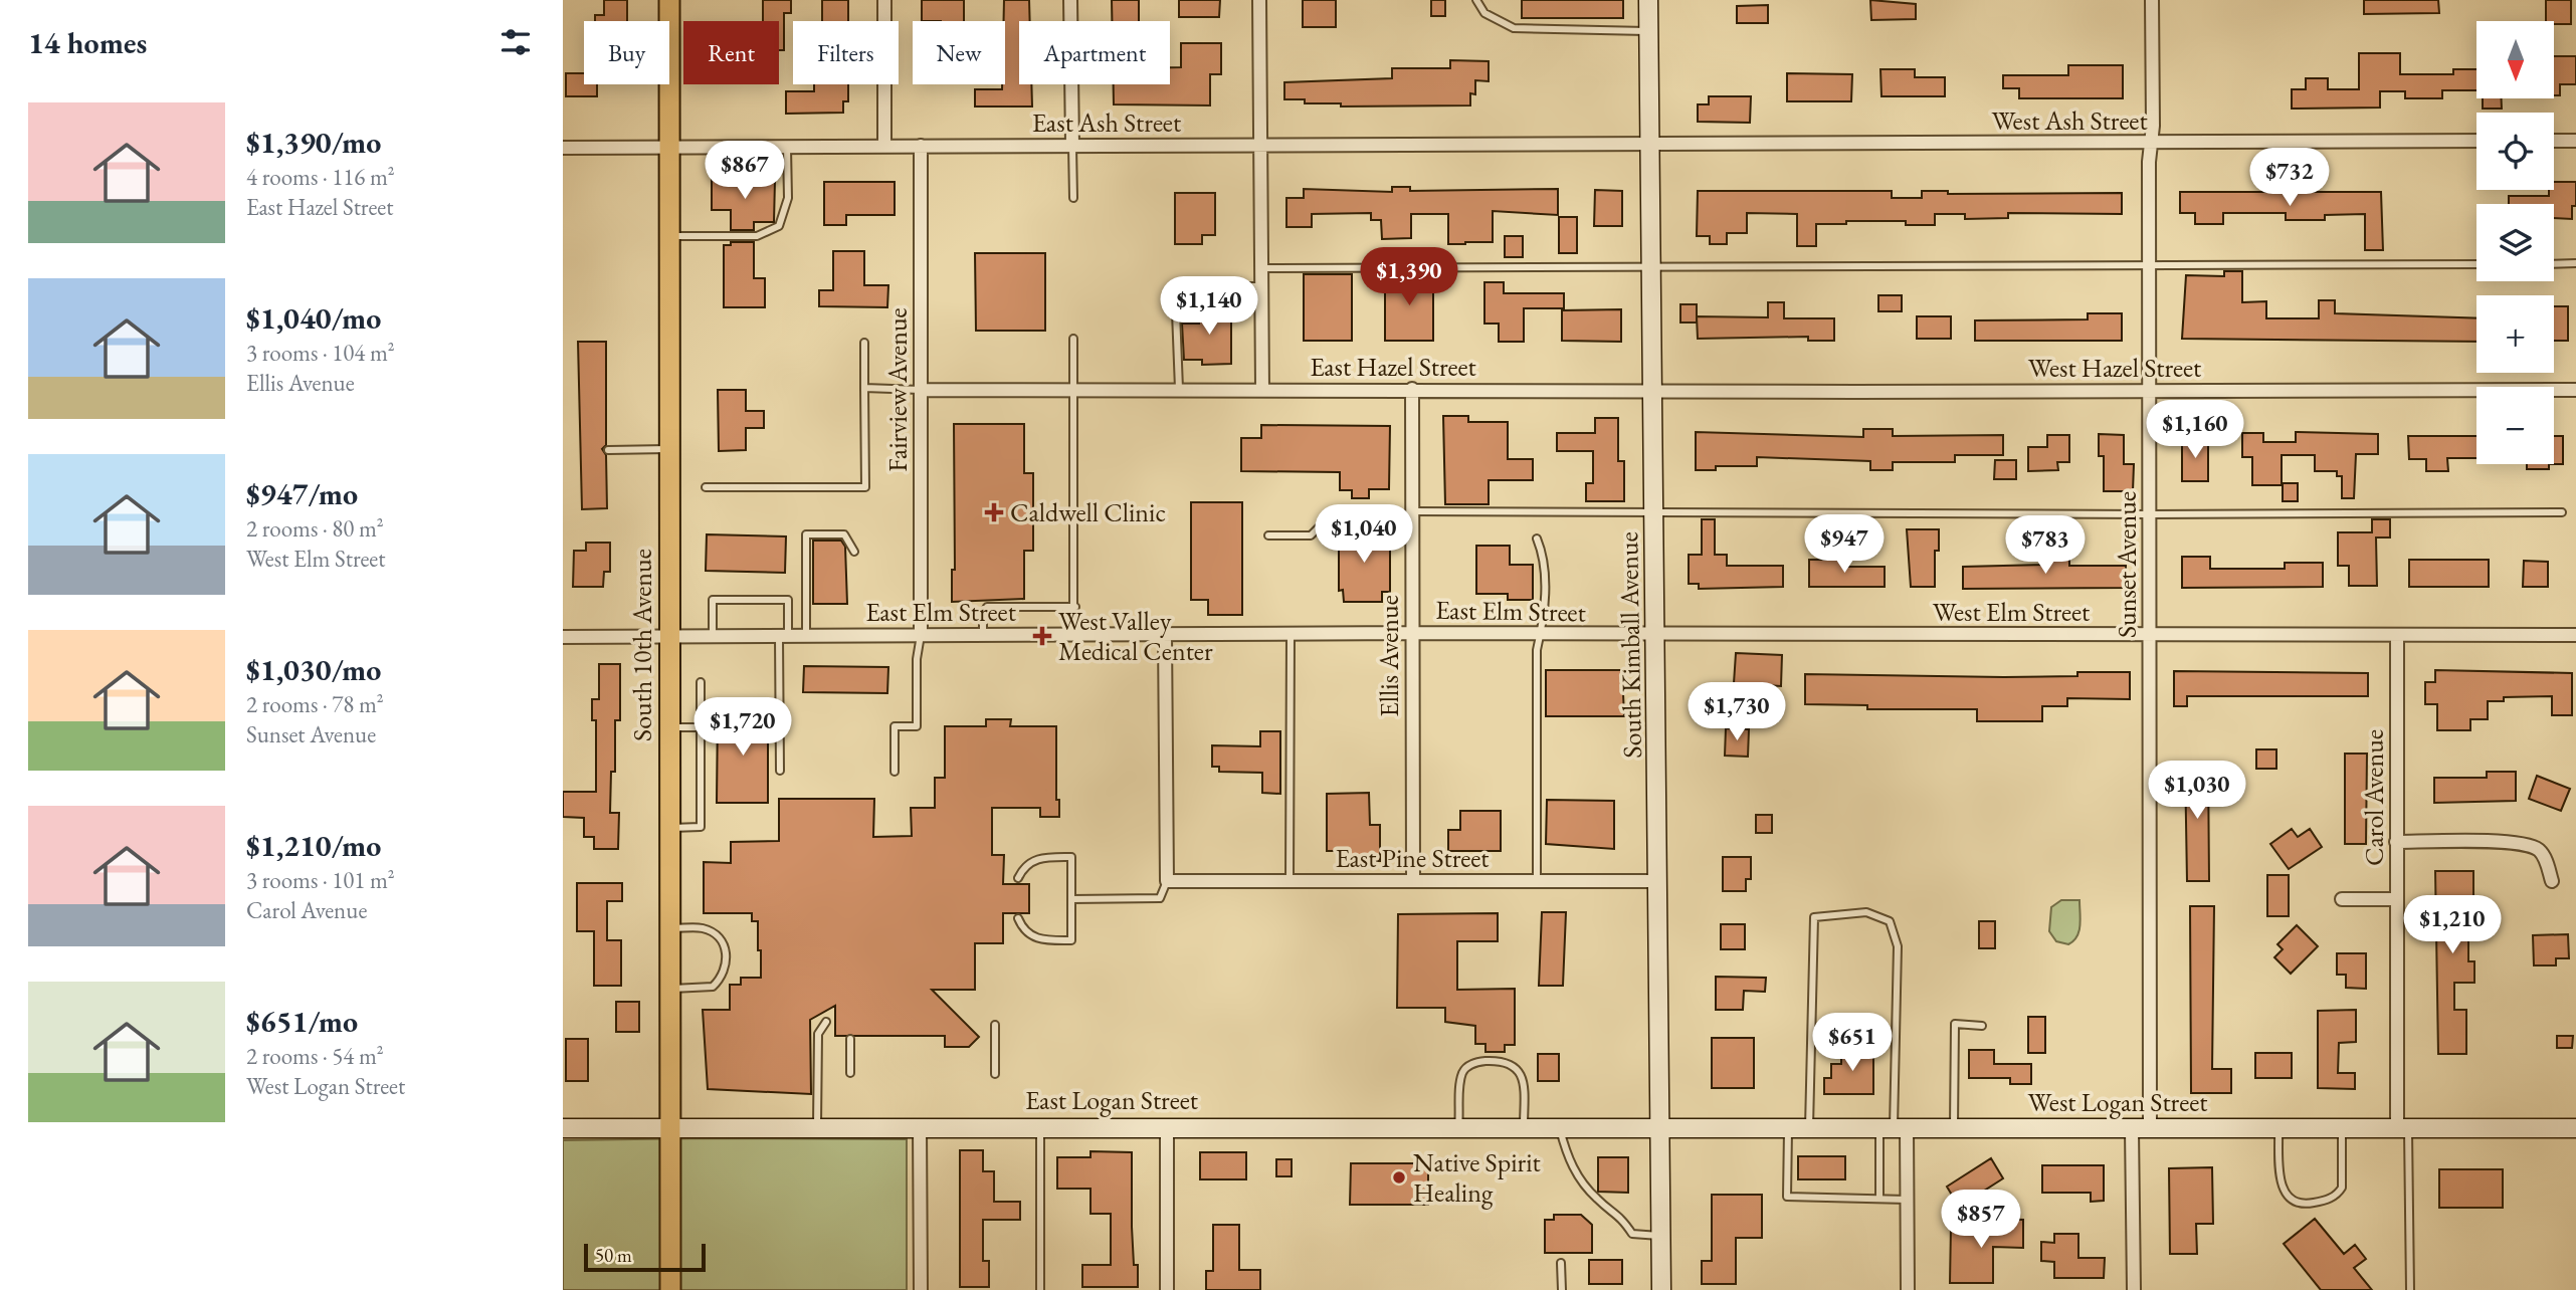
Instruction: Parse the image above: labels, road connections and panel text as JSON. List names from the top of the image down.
{
  "streets": {
    "main road": ["South 10th Avenue"],
    "street": [
      "West Ash Street",
      "East Ash Street",
      "East Hazel Street",
      "West Hazel Street",
      "Fairview Avenue",
      "Sunset Avenue",
      "East Elm Street",
      "West Elm Street",
      "South Kimball Avenue",
      "Ellis Avenue",
      "Carol Avenue",
      "East Pine Street",
      "East Logan Street",
      "West Logan Street"
    ]
  },
  "crossings": [
    ["West Ash Street", "East Ash Street"],
    ["West Ash Street", "Sunset Avenue"],
    ["West Ash Street", "South Kimball Avenue"],
    ["East Ash Street", "Fairview Avenue"],
    ["East Ash Street", "South 10th Avenue"],
    ["East Ash Street", "South Kimball Avenue"],
    ["East Hazel Street", "West Hazel Street"],
    ["East Hazel Street", "Fairview Avenue"],
    ["East Hazel Street", "South Kimball Avenue"],
    ["East Hazel Street", "Ellis Avenue"],
    ["West Hazel Street", "Sunset Avenue"],
    ["West Hazel Street", "South Kimball Avenue"],
    ["Fairview Avenue", "East Elm Street"],
    ["Sunset Avenue", "West Elm Street"],
    ["Sunset Avenue", "West Logan Street"],
    ["East Elm Street", "West Elm Street"],
    ["East Elm Street", "South 10th Avenue"],
    ["East Elm Street", "South Kimball Avenue"],
    ["East Elm Street", "Ellis Avenue"],
    ["West Elm Street", "South Kimball Avenue"],
    ["West Elm Street", "Carol Avenue"],
    ["South 10th Avenue", "East Logan Street"],
    ["South Kimball Avenue", "East Pine Street"],
    ["South Kimball Avenue", "East Logan Street"],
    ["South Kimball Avenue", "West Logan Street"],
    ["Ellis Avenue", "East Pine Street"],
    ["Carol Avenue", "West Logan Street"],
    ["East Logan Street", "West Logan Street"]
  ],
  "places": {
    "health": ["Caldwell Clinic", "West Valley Medical Center"],
    "other": ["Native Spirit Healing"]
  },
  "scale_bar": "50 m",
  "north": "bottom",
  "page": {
    "heading": "14 homes",
    "map_buttons": ["+", "−"],
    "chip": [
      "Buy",
      "Rent",
      "Filters",
      "New",
      "Apartment"
    ],
    "list": [
      {
        "name": "$1,390/mo",
        "note": "4 rooms · 116 m² · East Hazel Street"
      },
      {
        "name": "$1,040/mo",
        "note": "3 rooms · 104 m² · Ellis Avenue"
      },
      {
        "name": "$947/mo",
        "note": "2 rooms · 80 m² · West Elm Street"
      },
      {
        "name": "$1,030/mo",
        "note": "2 rooms · 78 m² · Sunset Avenue"
      },
      {
        "name": "$1,210/mo",
        "note": "3 rooms · 101 m² · Carol Avenue"
      },
      {
        "name": "$651/mo",
        "note": "2 rooms · 54 m² · West Logan Street"
      }
    ],
    "price": [
      "$867",
      "$732",
      "$1,390",
      "$1,140",
      "$1,160",
      "$1,040",
      "$947",
      "$783",
      "$1,730",
      "$1,720",
      "$1,030",
      "$1,210",
      "$651",
      "$857"
    ],
    "scale": "50 m"
  }
}
